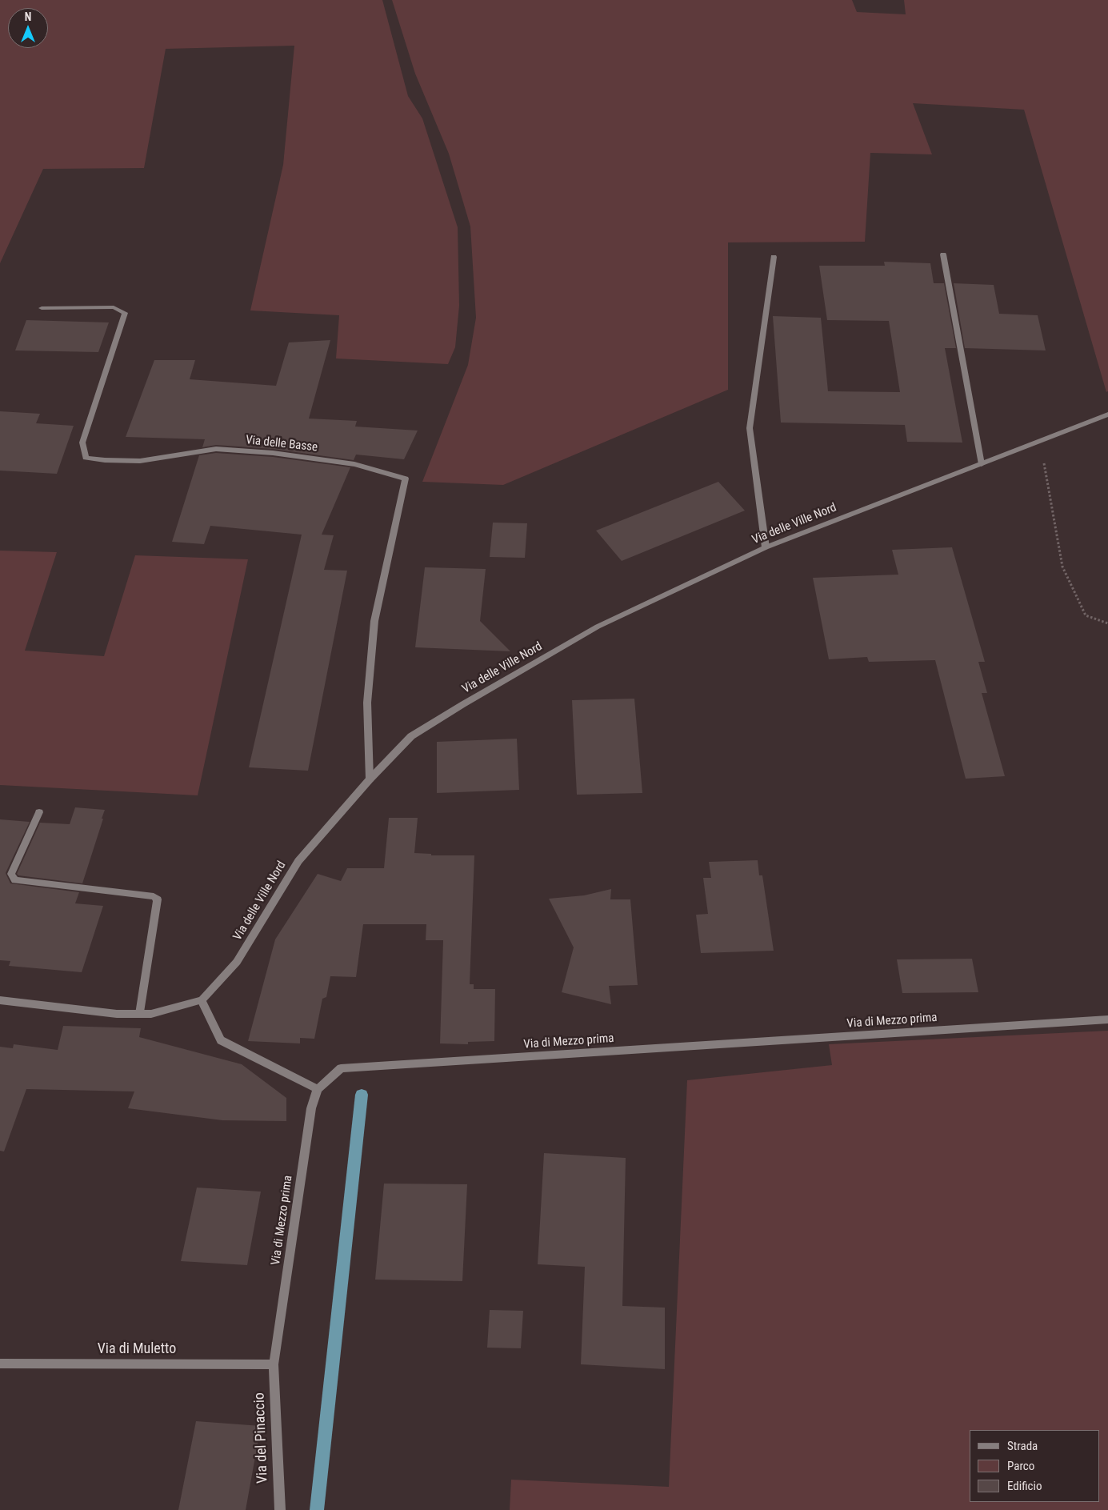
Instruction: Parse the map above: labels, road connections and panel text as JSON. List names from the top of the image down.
{
  "streets": {
    "street": [
      "Via delle Basse",
      "Via delle Ville Nord",
      "Via di Mezzo prima",
      "Via di Muletto",
      "Via del Pinaccio"
    ]
  },
  "crossings": [
    ["Via delle Basse", "Via delle Ville Nord"],
    ["Via di Mezzo prima", "Via di Muletto"],
    ["Via di Mezzo prima", "Via del Pinaccio"],
    ["Via di Muletto", "Via del Pinaccio"]
  ],
  "legend": ["Strada", "Parco", "Edificio"],
  "north": "top"
}
